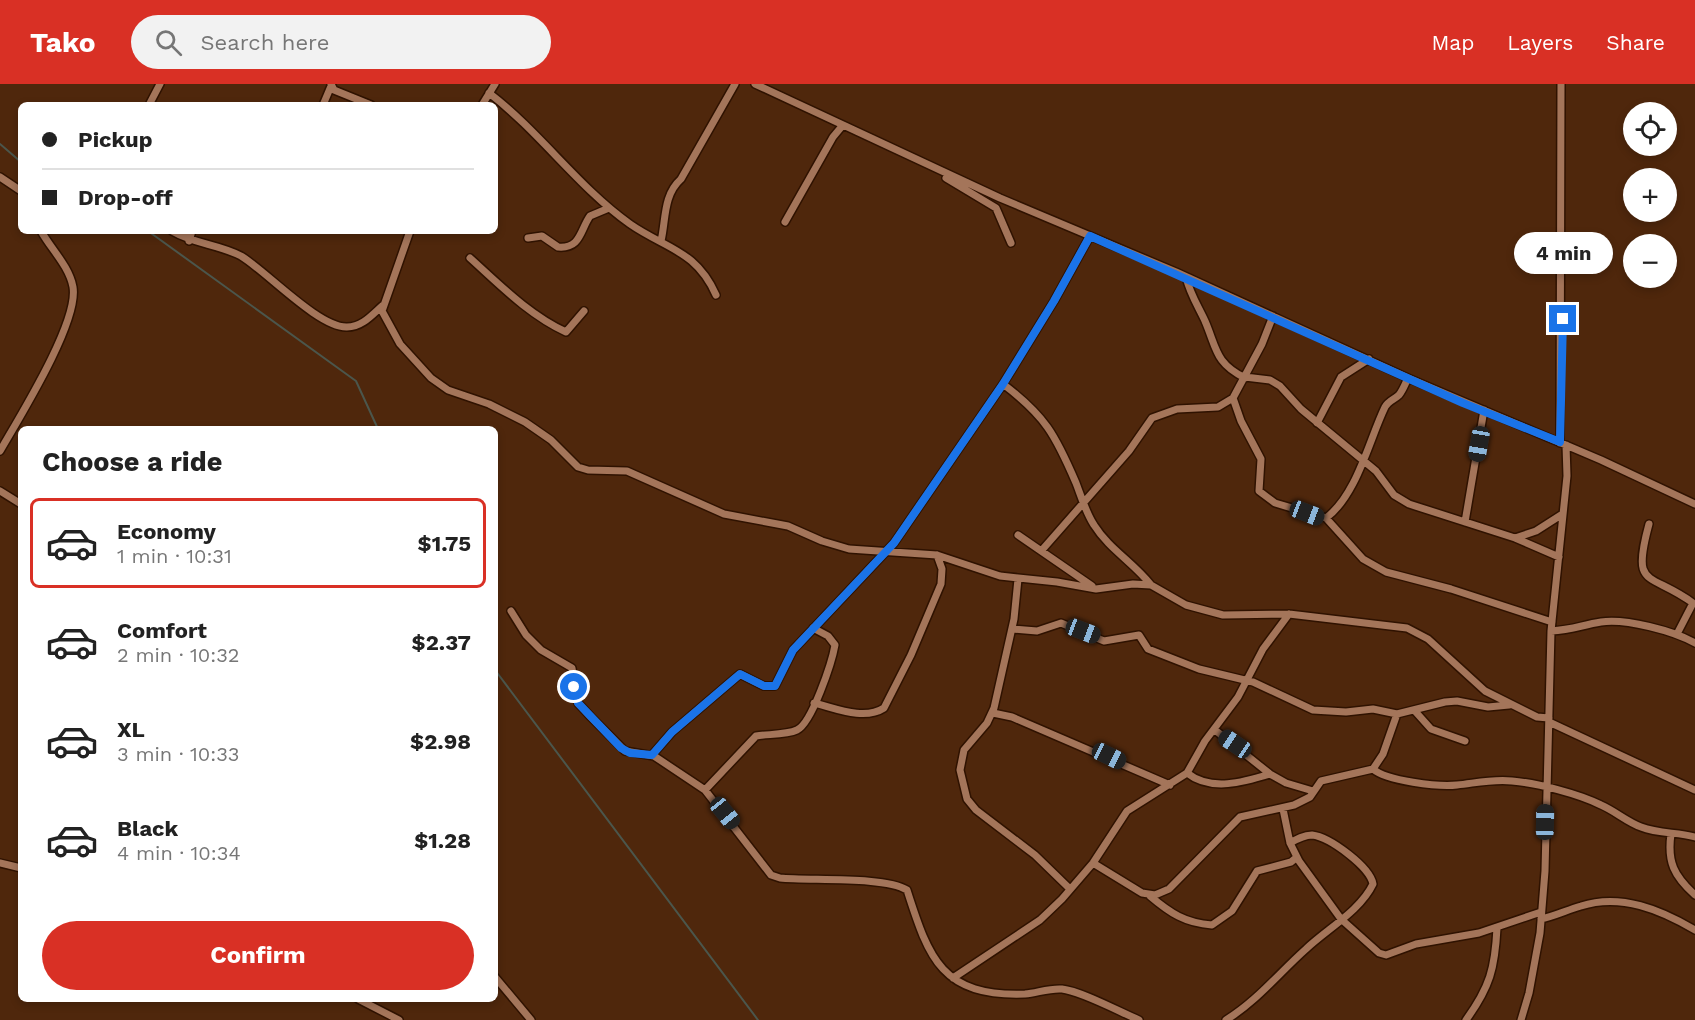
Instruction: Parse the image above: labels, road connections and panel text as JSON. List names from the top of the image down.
{
  "page": {
    "header": "Tako",
    "search": "Search here",
    "nav": ["Map", "Layers", "Share"],
    "map_buttons": ["+", "−"],
    "banner": ["Pickup", "Drop-off"],
    "bubble": "4 min",
    "heading": "Choose a ride",
    "list": [
      {
        "name": "Economy",
        "note": "1 min · 10:31",
        "value": "$1.75"
      },
      {
        "name": "Comfort",
        "note": "2 min · 10:32",
        "value": "$2.37"
      },
      {
        "name": "XL",
        "note": "3 min · 10:33",
        "value": "$2.98"
      },
      {
        "name": "Black",
        "note": "4 min · 10:34",
        "value": "$1.28"
      }
    ],
    "buttons": "Confirm"
  }
}
